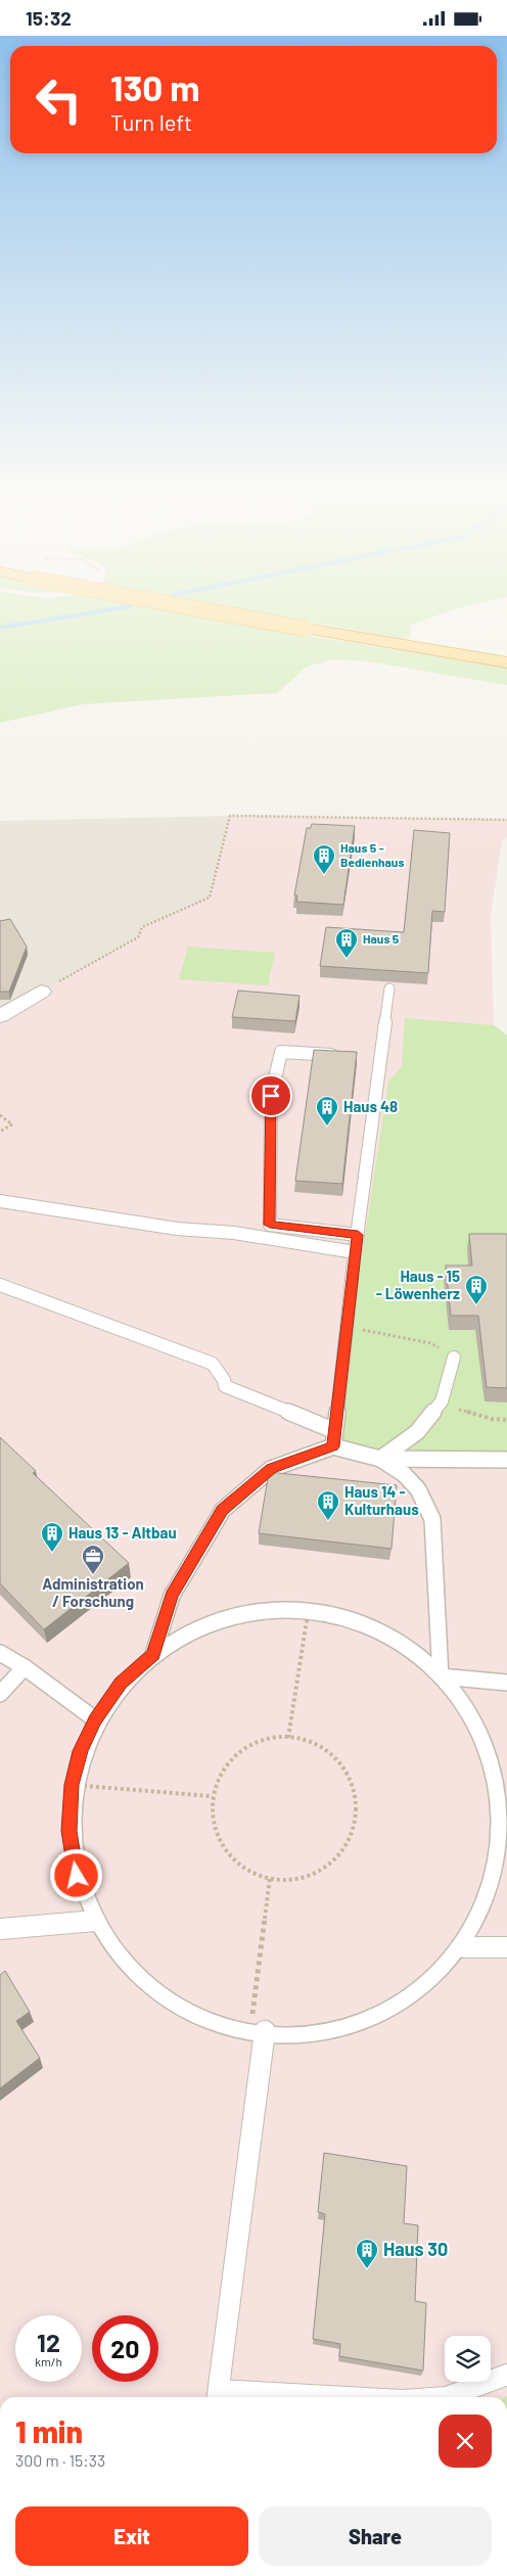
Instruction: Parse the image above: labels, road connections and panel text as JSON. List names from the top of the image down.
{
  "places": {
    "building": [
      "Haus 5 - Bedienhaus",
      "Haus 5",
      "Haus 48",
      "Haus - 15 - Löwenherz",
      "Haus 14 - Kulturhaus",
      "Haus 13 - Altbau",
      "Haus 30"
    ],
    "office": ["Administration / Forschung"]
  },
  "page": {
    "status": "15:32",
    "turn": ["130 m", "Turn left"],
    "speed": "12 km/h",
    "limit": "20",
    "heading": ["1 min", "300 m · 15:33"],
    "buttons": ["Exit", "Share"]
  }
}
